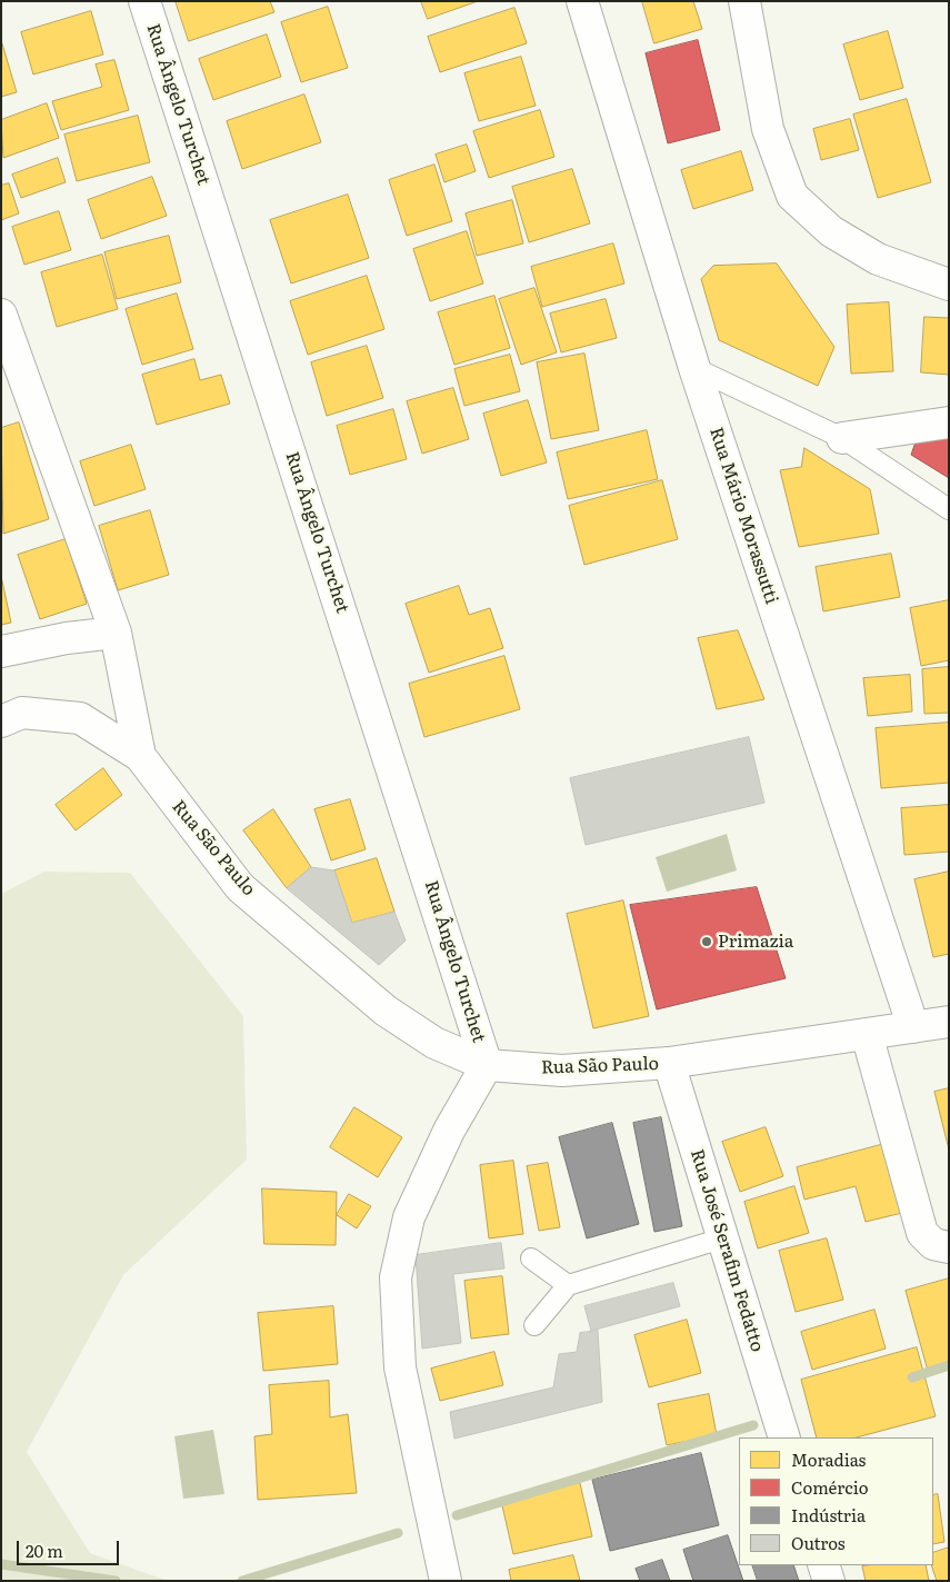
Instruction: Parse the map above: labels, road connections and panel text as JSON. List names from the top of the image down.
{
  "streets": {
    "street": [
      "Rua Ângelo Turchet",
      "Rua Mário Morassutti",
      "Rua São Paulo",
      "Rua José Serafim Fedatto"
    ]
  },
  "crossings": [
    ["Rua Ângelo Turchet", "Rua São Paulo"],
    ["Rua Mário Morassutti", "Rua São Paulo"],
    ["Rua São Paulo", "Rua José Serafim Fedatto"]
  ],
  "places": ["Primazia"],
  "legend": [
    "Moradias",
    "Comércio",
    "Indústria",
    "Outros"
  ],
  "scale_bar": "20 m"
}
